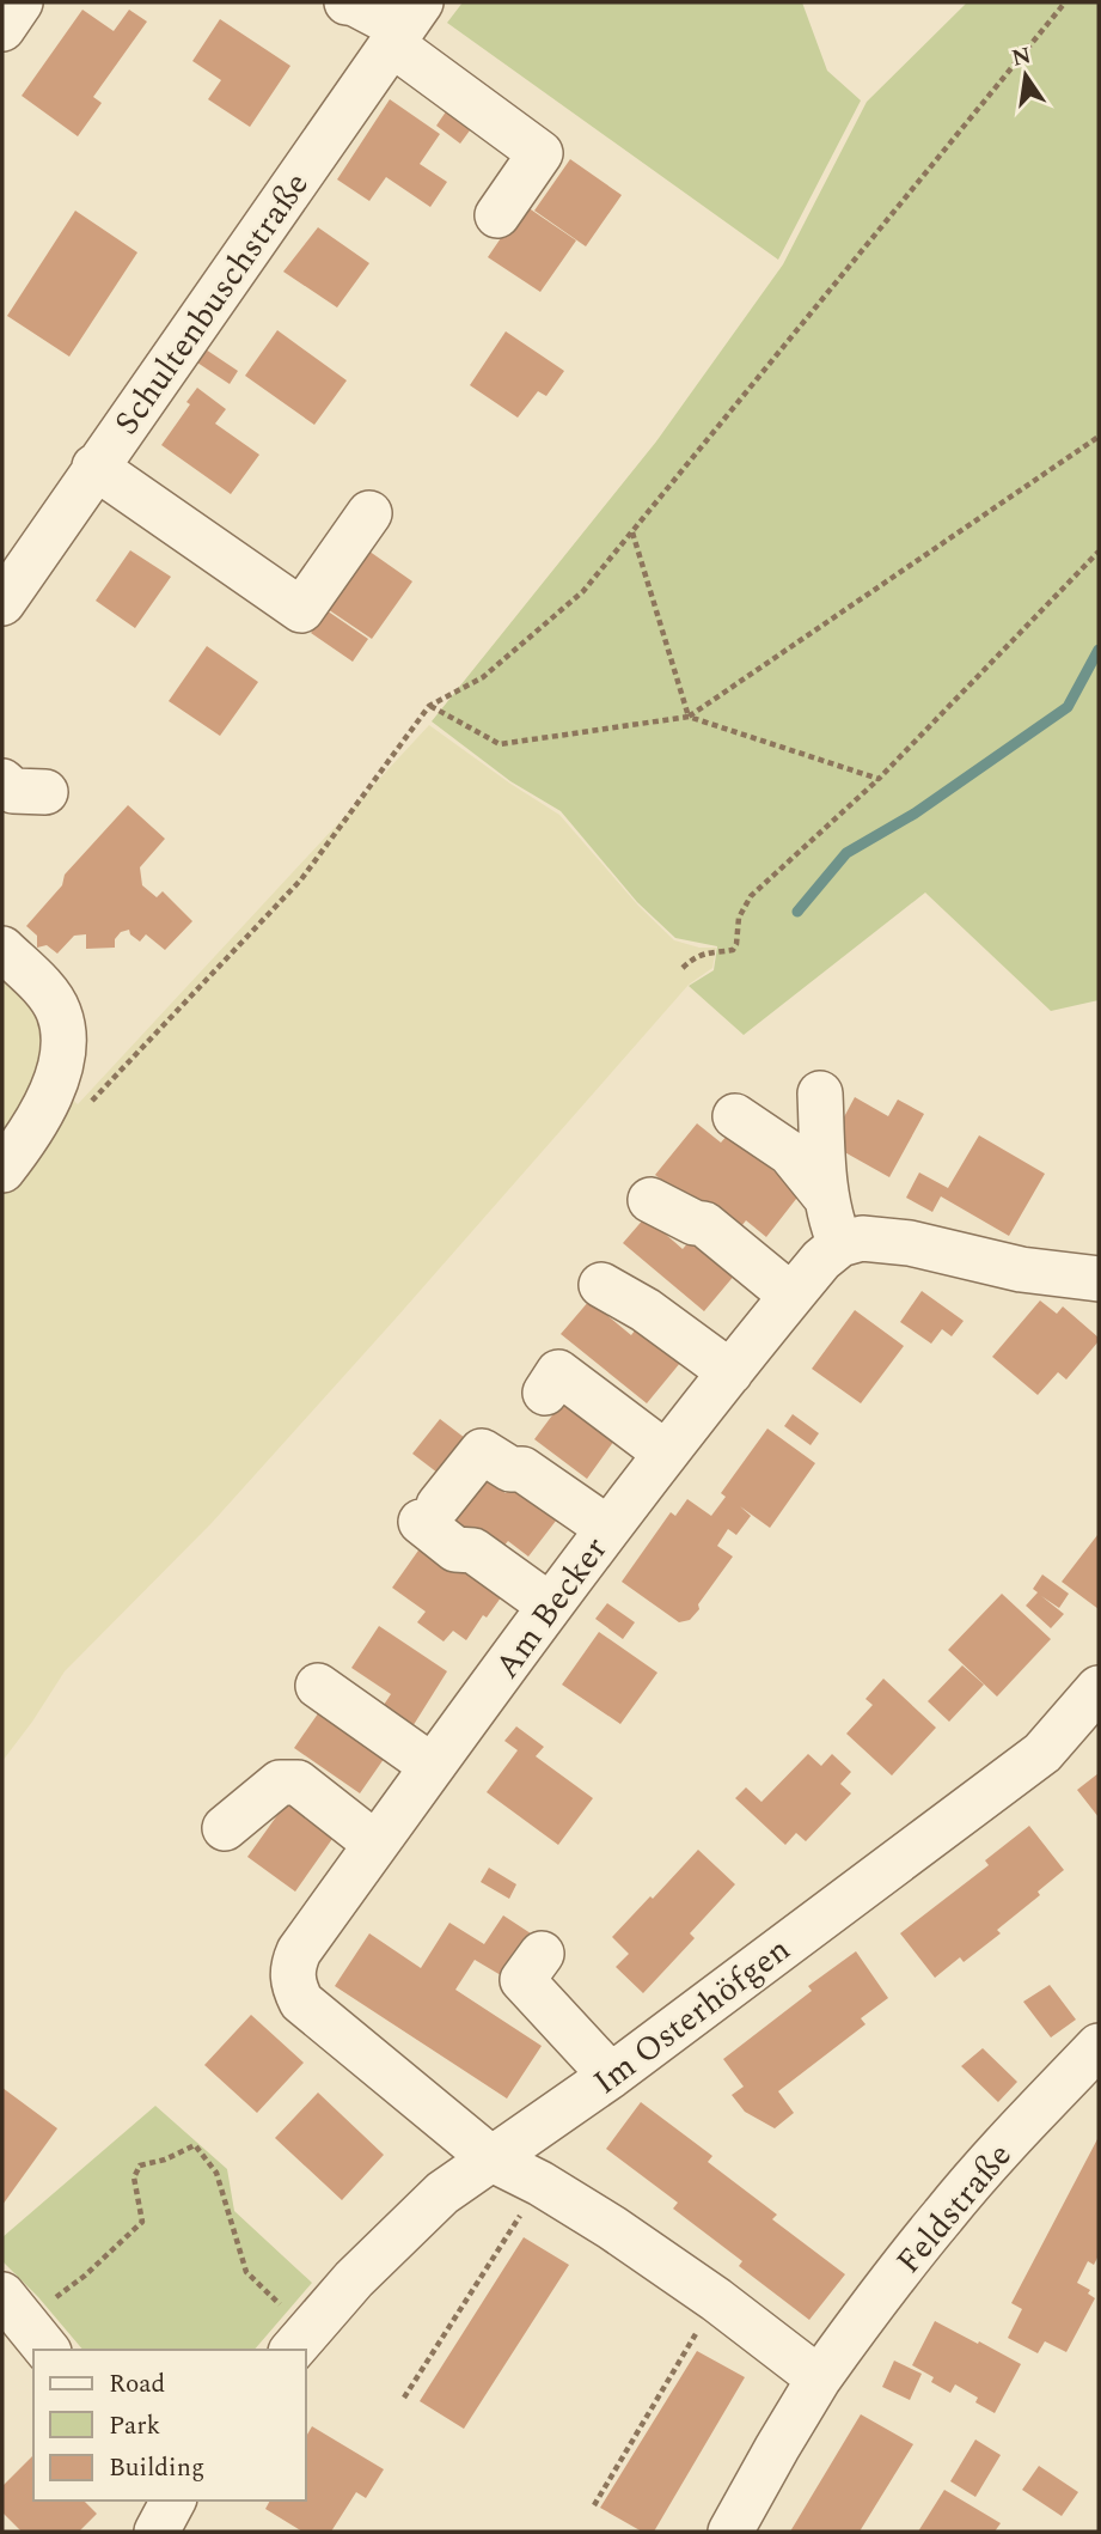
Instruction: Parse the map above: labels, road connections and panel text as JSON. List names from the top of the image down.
{
  "streets": {
    "street": [
      "Schultenbuschstraße",
      "Am Becker",
      "Im Osterhöfgen",
      "Feldstraße"
    ]
  },
  "crossings": [
    ["Am Becker", "Im Osterhöfgen"]
  ],
  "legend": ["Road", "Park", "Building"],
  "north": "top"
}
